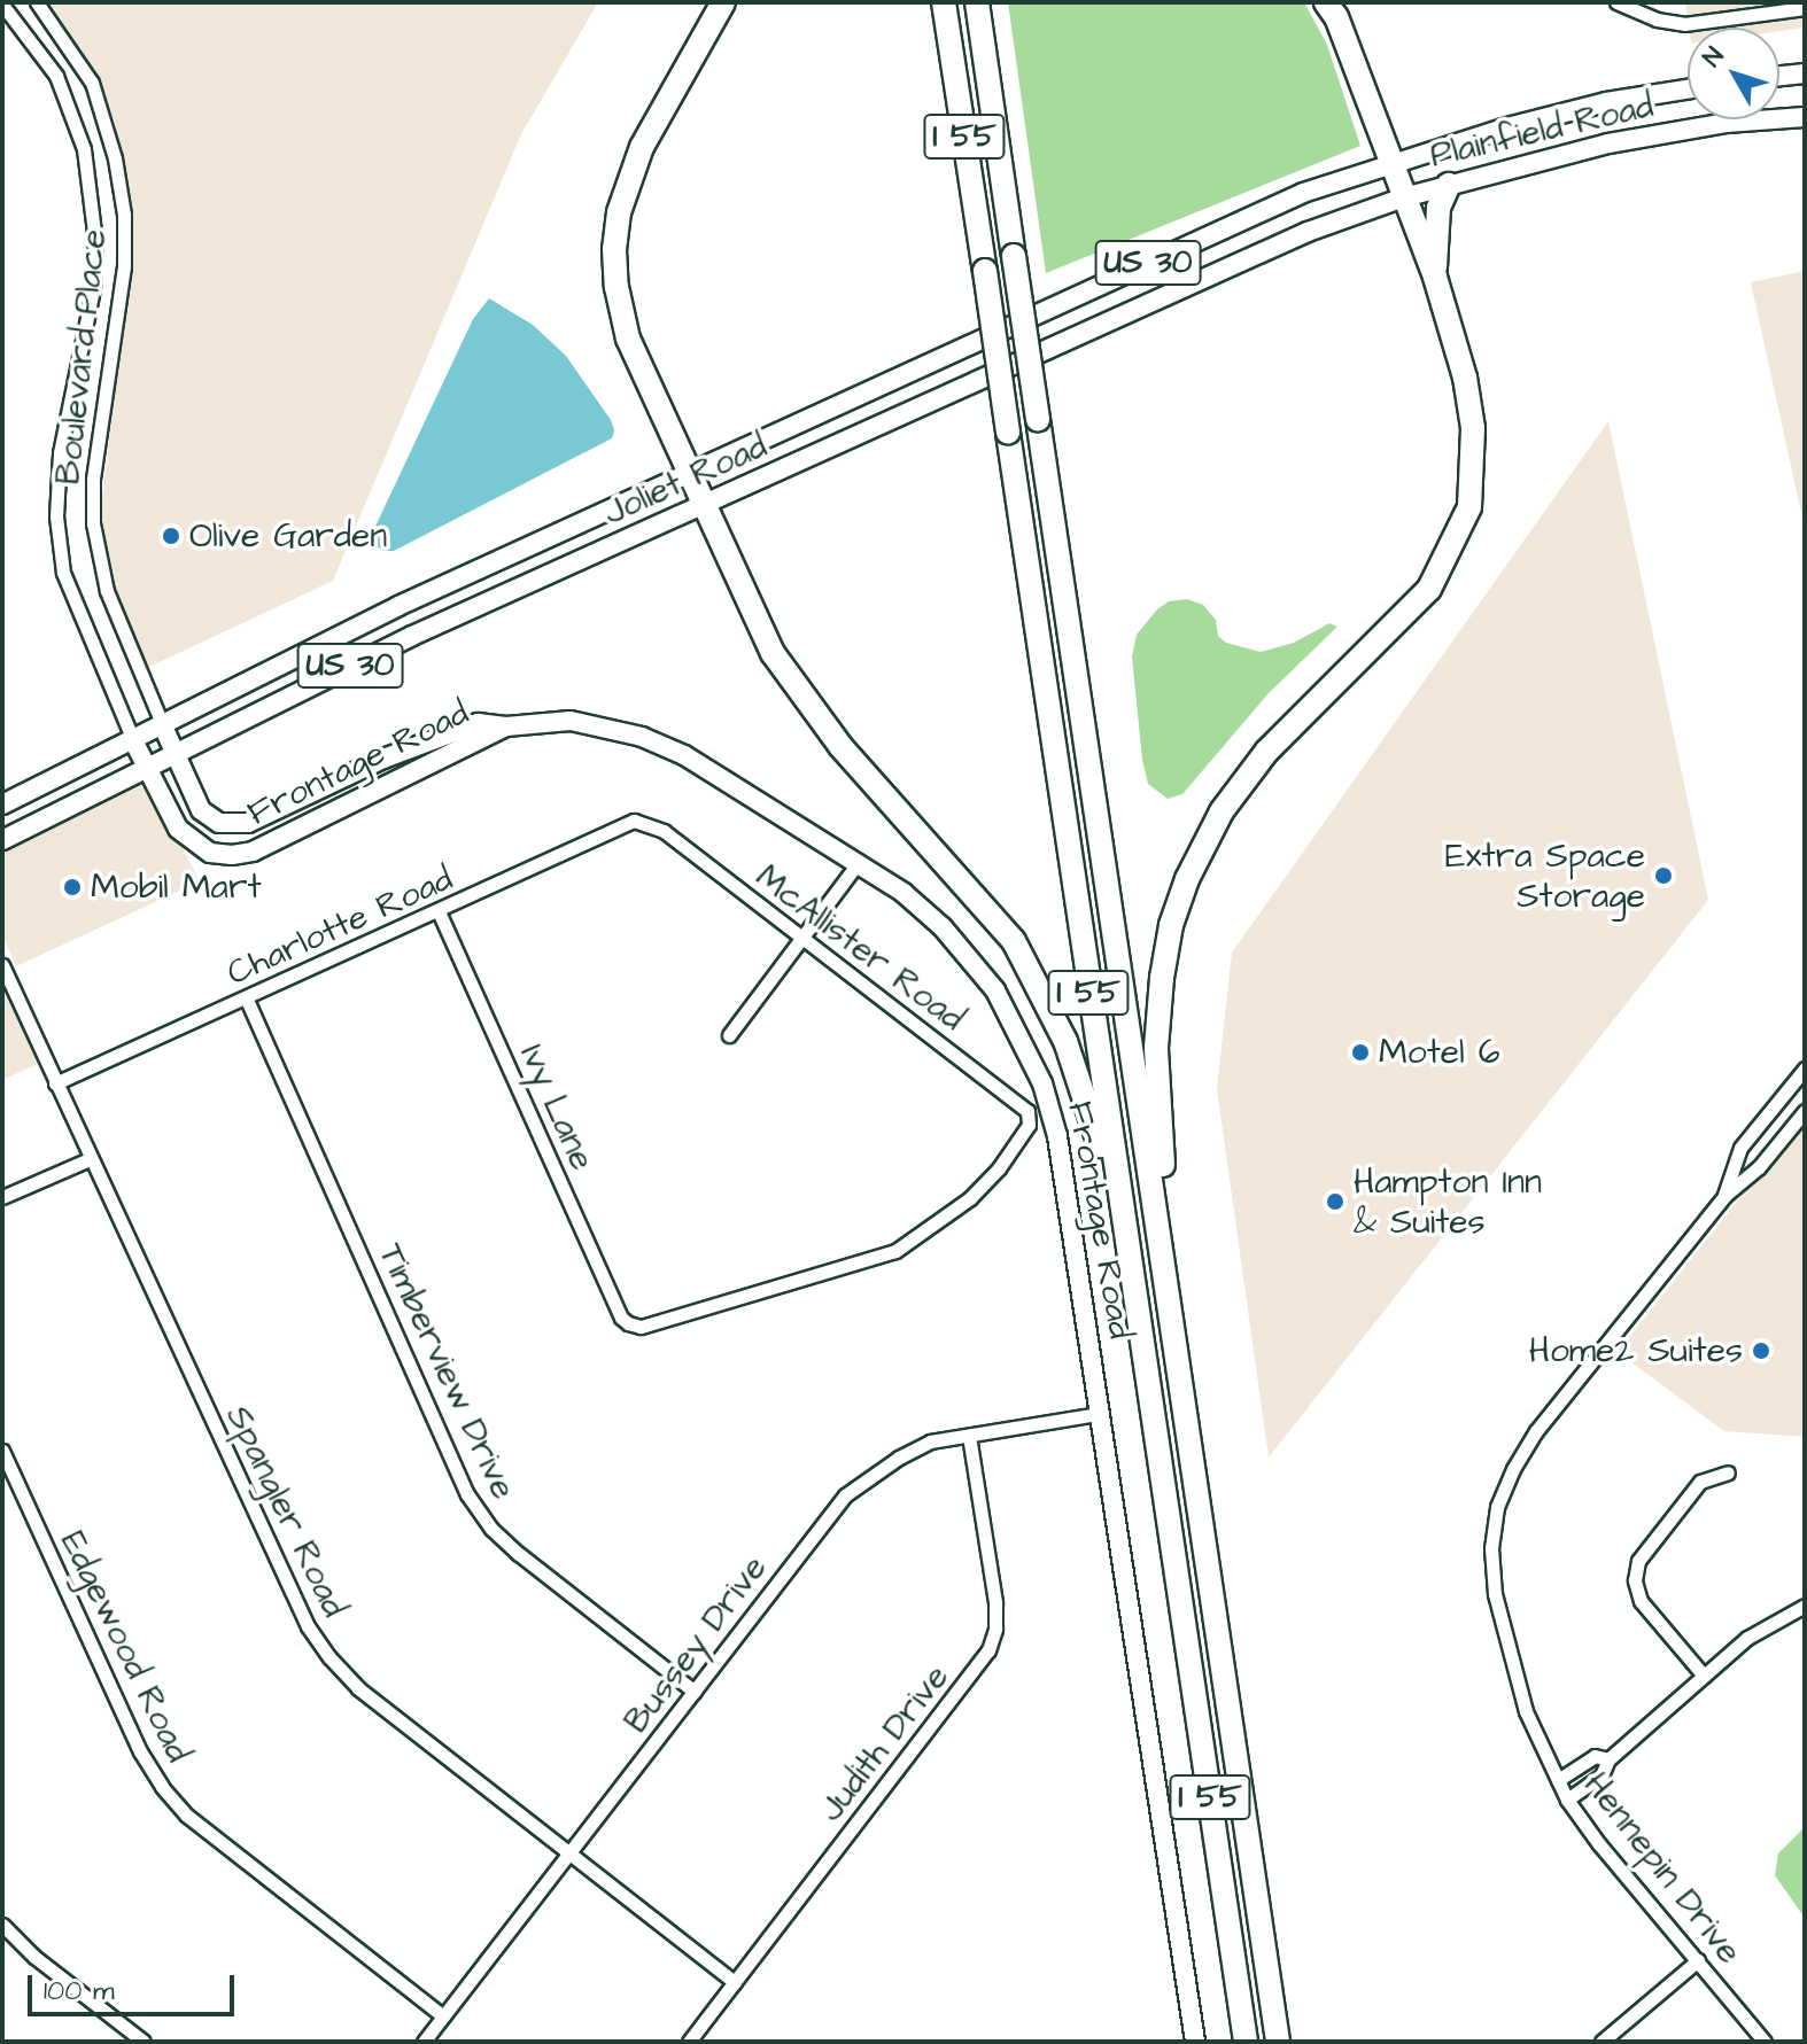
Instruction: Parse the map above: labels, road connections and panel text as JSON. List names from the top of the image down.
{
  "streets": {
    "highway": ["I 55"],
    "main road": [
      "Plainfield Road",
      "US 30",
      "Joliet Road",
      "Frontage Road"
    ],
    "street": [
      "Boulevard Place",
      "Charlotte Road",
      "McAllister Road",
      "Ivy Lane",
      "Timberview Drive",
      "Spangler Road",
      "Bussey Drive",
      "Edgewood Road",
      "Judith Drive",
      "Hennepin Drive"
    ]
  },
  "crossings": [
    ["Plainfield Road", "Joliet Road"],
    ["Boulevard Place", "Joliet Road"],
    ["Boulevard Place", "Frontage Road"],
    ["Joliet Road", "Frontage Road"],
    ["Frontage Road", "Bussey Drive"],
    ["Charlotte Road", "McAllister Road"],
    ["Charlotte Road", "Ivy Lane"],
    ["Charlotte Road", "Timberview Drive"],
    ["Charlotte Road", "Spangler Road"],
    ["McAllister Road", "Ivy Lane"],
    ["Timberview Drive", "Bussey Drive"],
    ["Spangler Road", "Bussey Drive"],
    ["Spangler Road", "Judith Drive"],
    ["Bussey Drive", "Edgewood Road"],
    ["Bussey Drive", "Judith Drive"]
  ],
  "places": [
    "Olive Garden",
    "Extra Space Storage",
    "Mobil Mart",
    "Motel 6",
    "Hampton Inn & Suites",
    "Home2 Suites"
  ],
  "scale_bar": "100 m",
  "north": "top left"
}
